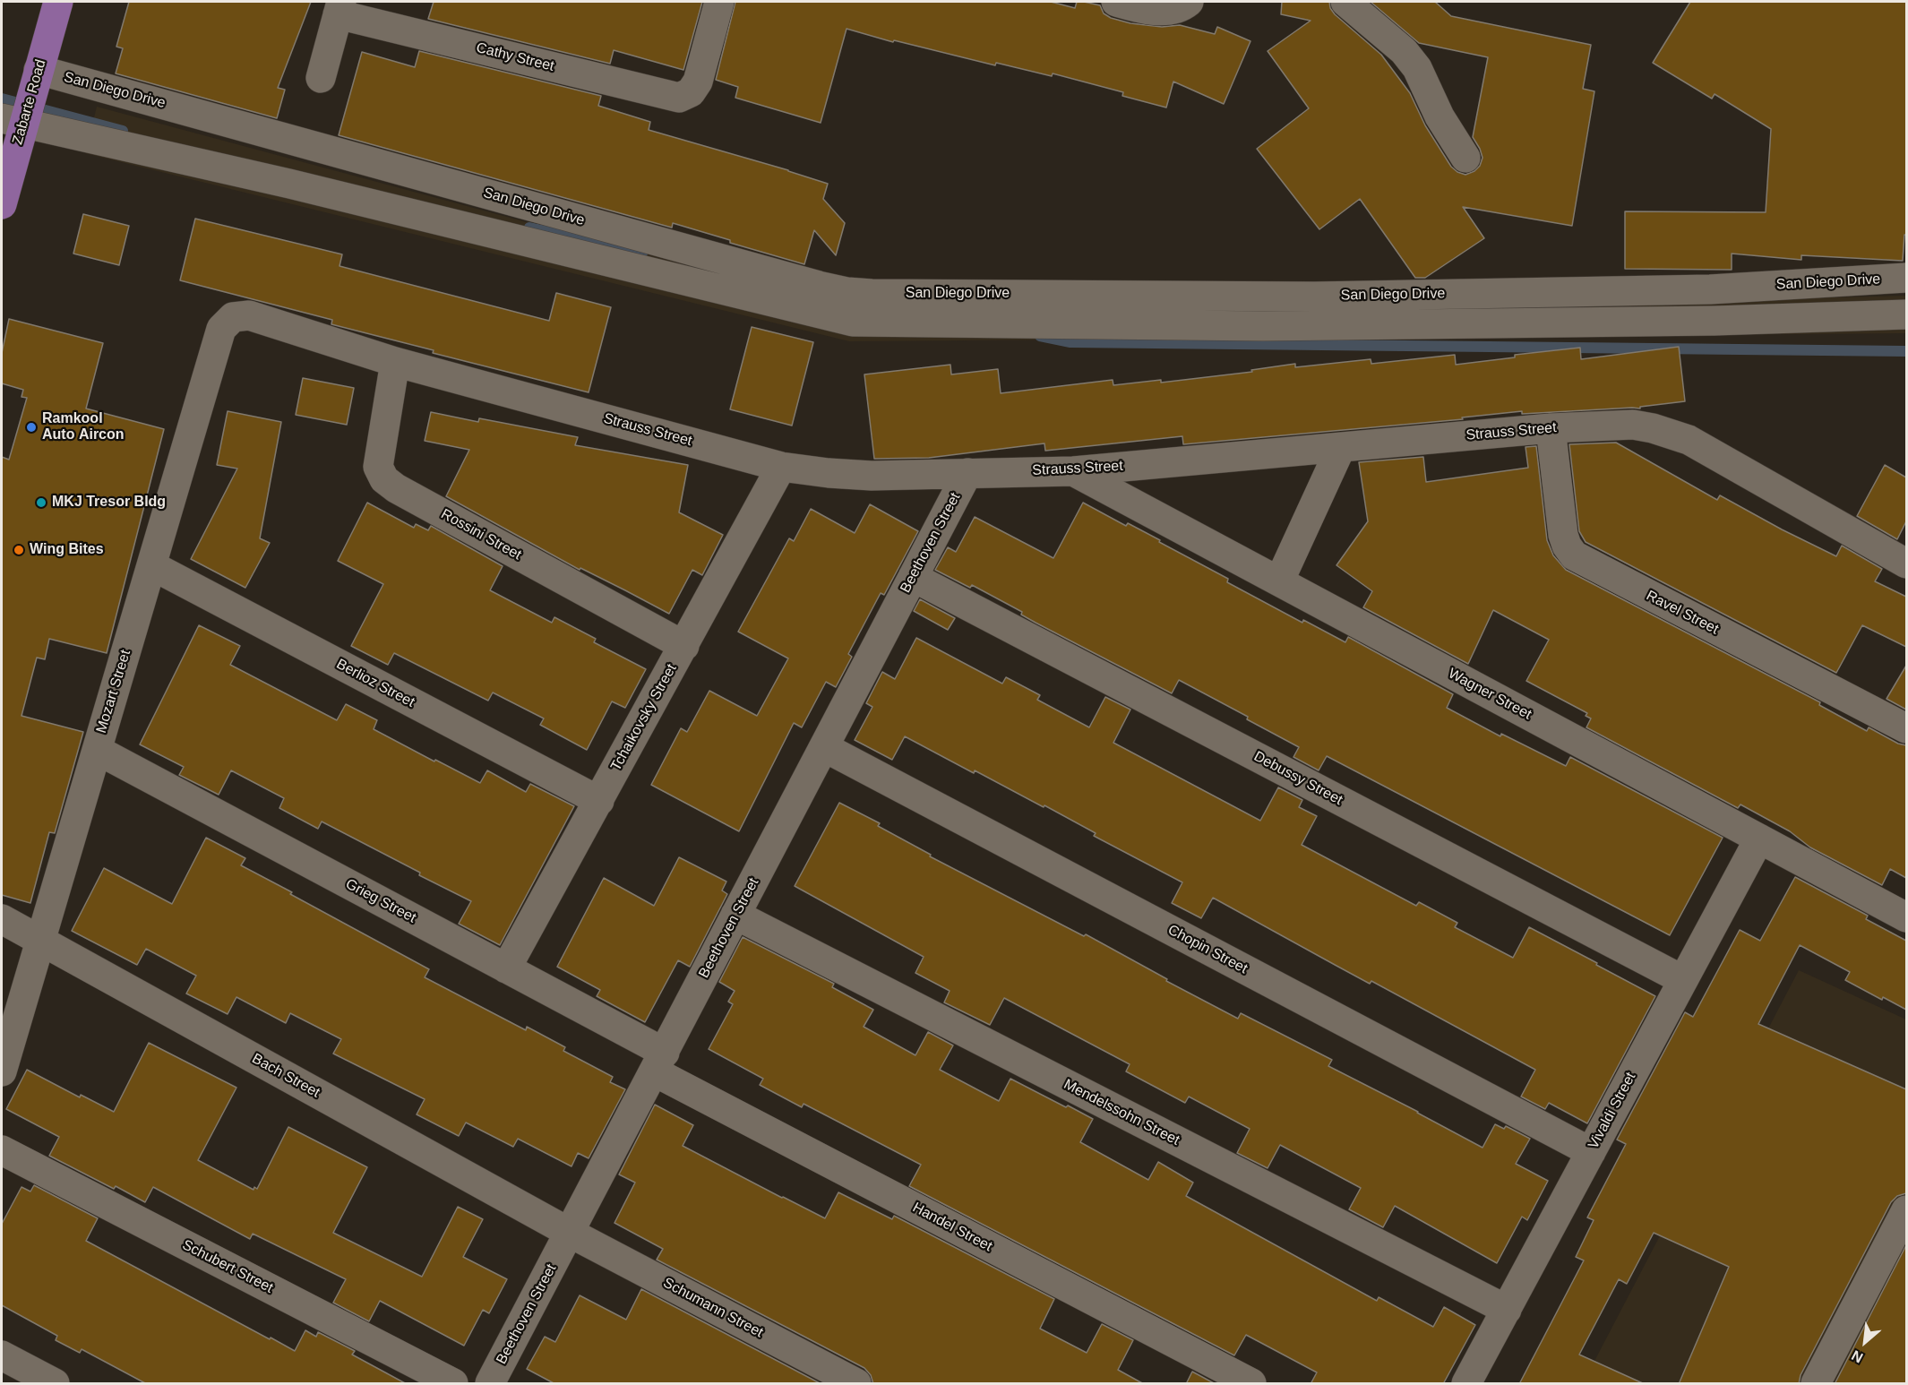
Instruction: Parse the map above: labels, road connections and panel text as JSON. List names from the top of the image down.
{
  "streets": {
    "main road": ["Zabarte Road"],
    "street": [
      "Cathy Street",
      "San Diego Drive",
      "Strauss Street",
      "Rossini Street",
      "Beethoven Street",
      "Ravel Street",
      "Berlioz Street",
      "Mozart Street",
      "Wagner Street",
      "Tchaikovsky Street",
      "Debussy Street",
      "Grieg Street",
      "Chopin Street",
      "Bach Street",
      "Vivaldi Street",
      "Mendelssohn Street",
      "Handel Street",
      "Schubert Street",
      "Schumann Street"
    ]
  },
  "crossings": [
    ["San Diego Drive", "Zabarte Road"],
    ["Strauss Street", "Rossini Street"],
    ["Strauss Street", "Beethoven Street"],
    ["Strauss Street", "Ravel Street"],
    ["Strauss Street", "Mozart Street"],
    ["Strauss Street", "Wagner Street"],
    ["Strauss Street", "Tchaikovsky Street"],
    ["Rossini Street", "Tchaikovsky Street"],
    ["Beethoven Street", "Debussy Street"],
    ["Beethoven Street", "Grieg Street"],
    ["Beethoven Street", "Chopin Street"],
    ["Beethoven Street", "Bach Street"],
    ["Beethoven Street", "Mendelssohn Street"],
    ["Beethoven Street", "Handel Street"],
    ["Beethoven Street", "Schumann Street"],
    ["Berlioz Street", "Mozart Street"],
    ["Berlioz Street", "Tchaikovsky Street"],
    ["Mozart Street", "Grieg Street"],
    ["Mozart Street", "Bach Street"],
    ["Wagner Street", "Vivaldi Street"],
    ["Tchaikovsky Street", "Grieg Street"],
    ["Debussy Street", "Vivaldi Street"],
    ["Grieg Street", "Handel Street"],
    ["Chopin Street", "Vivaldi Street"],
    ["Bach Street", "Schumann Street"],
    ["Vivaldi Street", "Mendelssohn Street"]
  ],
  "places": ["Ramkool Auto Aircon", "MKJ Tresor Bldg", "Wing Bites"],
  "north": "bottom left"
}
